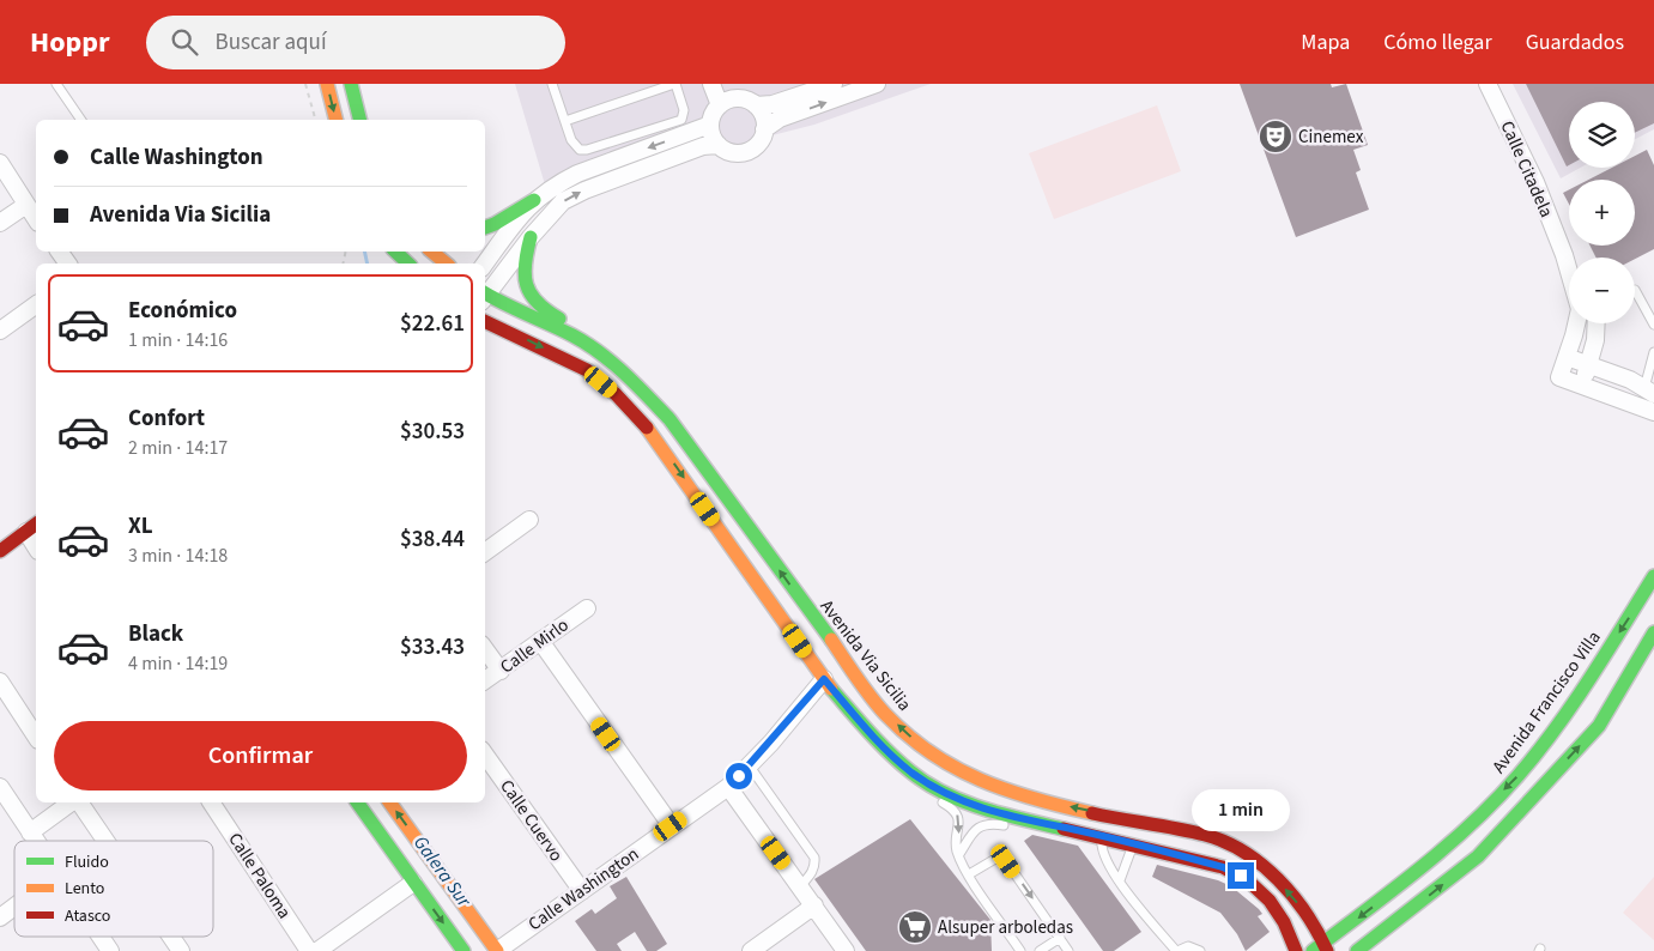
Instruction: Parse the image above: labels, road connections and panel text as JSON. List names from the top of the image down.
{
  "streets": {
    "street": [
      "Calle Citadela",
      "Calle Mirlo",
      "Avenida Via Sicilia",
      "Avenida Francisco Villa",
      "Calle Cuervo",
      "Calle Paloma",
      "Calle Washington"
    ]
  },
  "crossings": [
    ["Avenida Via Sicilia", "Avenida Francisco Villa"],
    ["Avenida Via Sicilia", "Calle Washington"],
    ["Calle Cuervo", "Calle Washington"]
  ],
  "water": ["Galera Sur"],
  "places": {
    "theatre": ["Cinemex"],
    "supermarket": ["Alsuper arboledas"]
  },
  "legend": ["Fluido", "Lento", "Atasco"],
  "page": {
    "header": "Hoppr",
    "search": "Buscar aquí",
    "nav": ["Mapa", "Cómo llegar", "Guardados"],
    "map_buttons": ["+", "−"],
    "banner": ["Calle Washington", "Avenida Via Sicilia"],
    "list": [
      {
        "name": "Económico",
        "note": "1 min · 14:16",
        "value": "$22.61"
      },
      {
        "name": "Confort",
        "note": "2 min · 14:17",
        "value": "$30.53"
      },
      {
        "name": "XL",
        "note": "3 min · 14:18",
        "value": "$38.44"
      },
      {
        "name": "Black",
        "note": "4 min · 14:19",
        "value": "$33.43"
      }
    ],
    "buttons": "Confirmar",
    "bubble": "1 min"
  }
}
